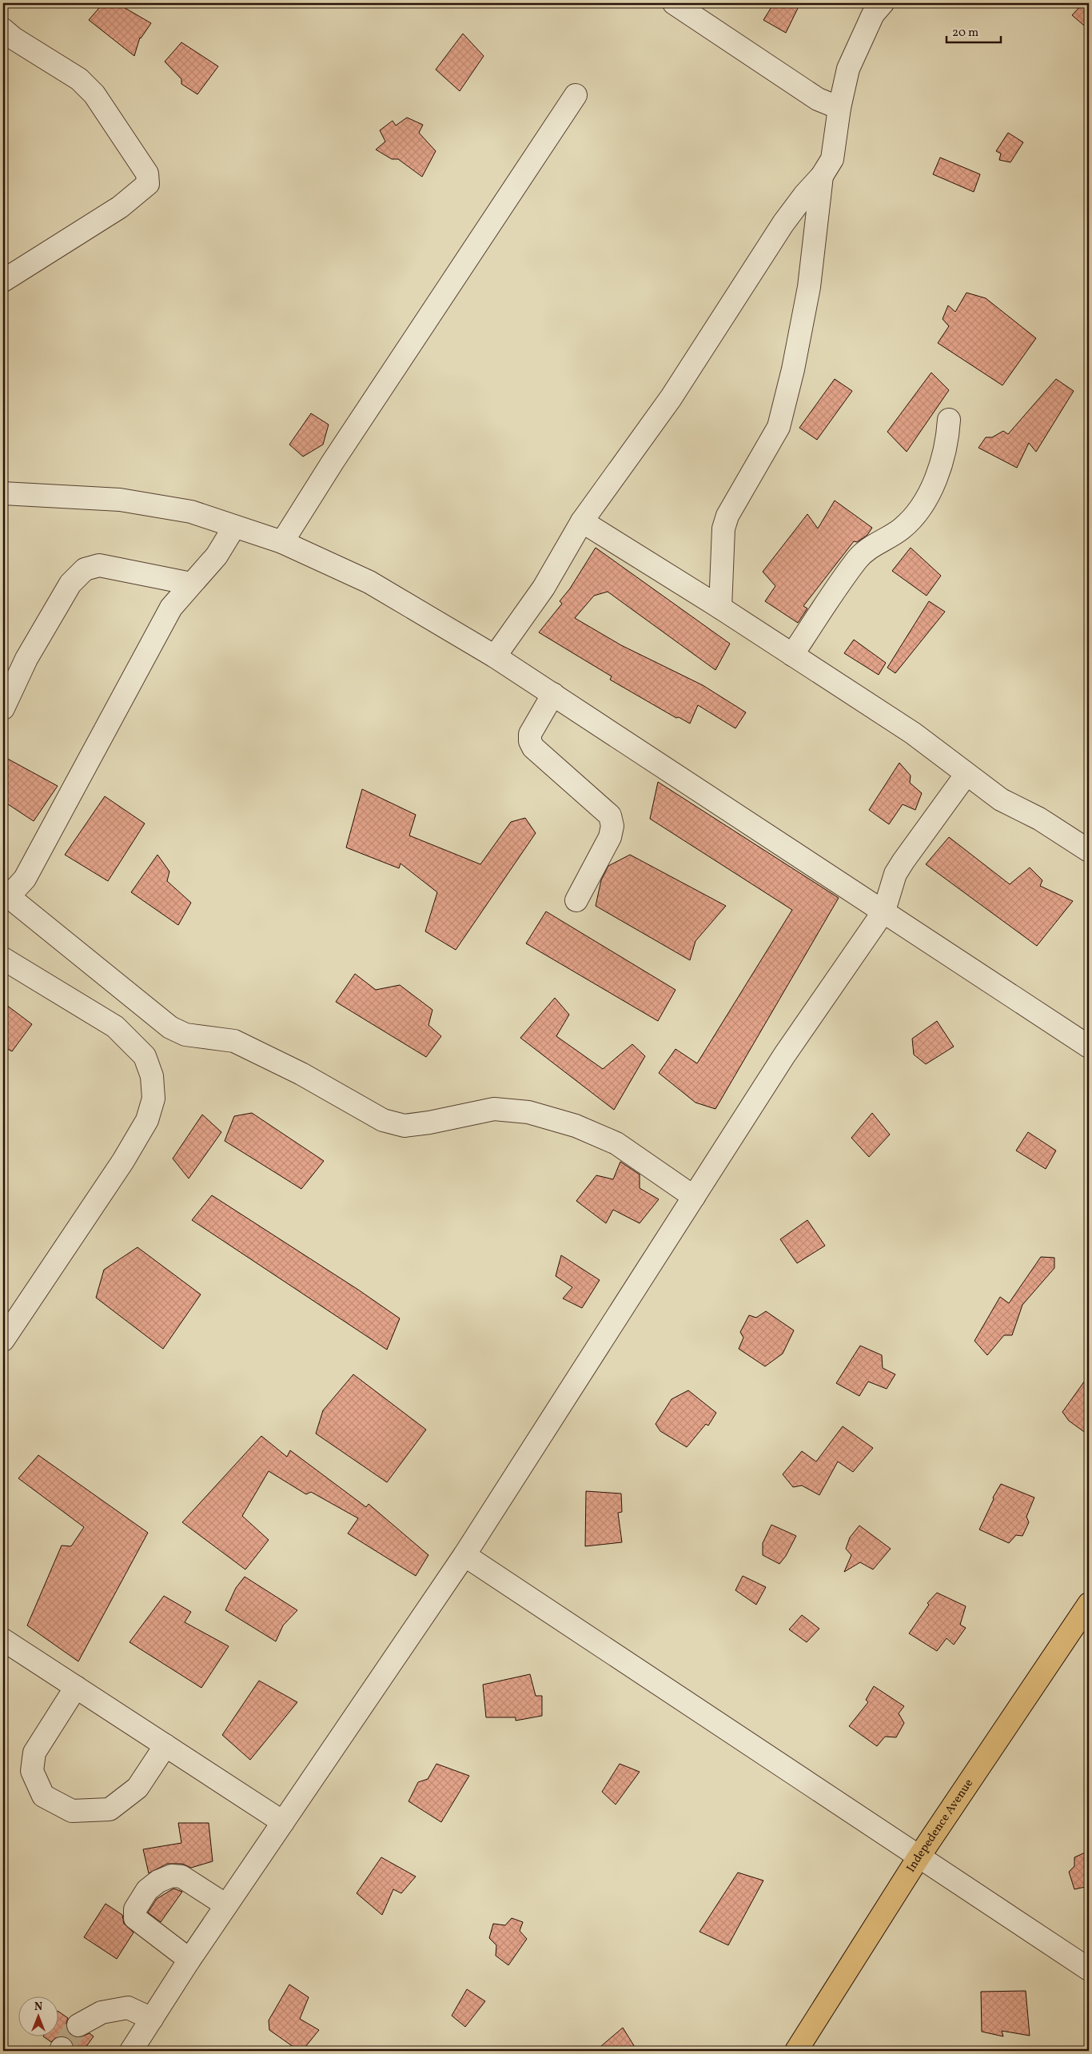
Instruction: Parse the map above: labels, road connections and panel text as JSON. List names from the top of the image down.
{
  "streets": {
    "main road": ["Indepedence Avenue"]
  },
  "scale_bar": "20 m",
  "north": "top"
}
